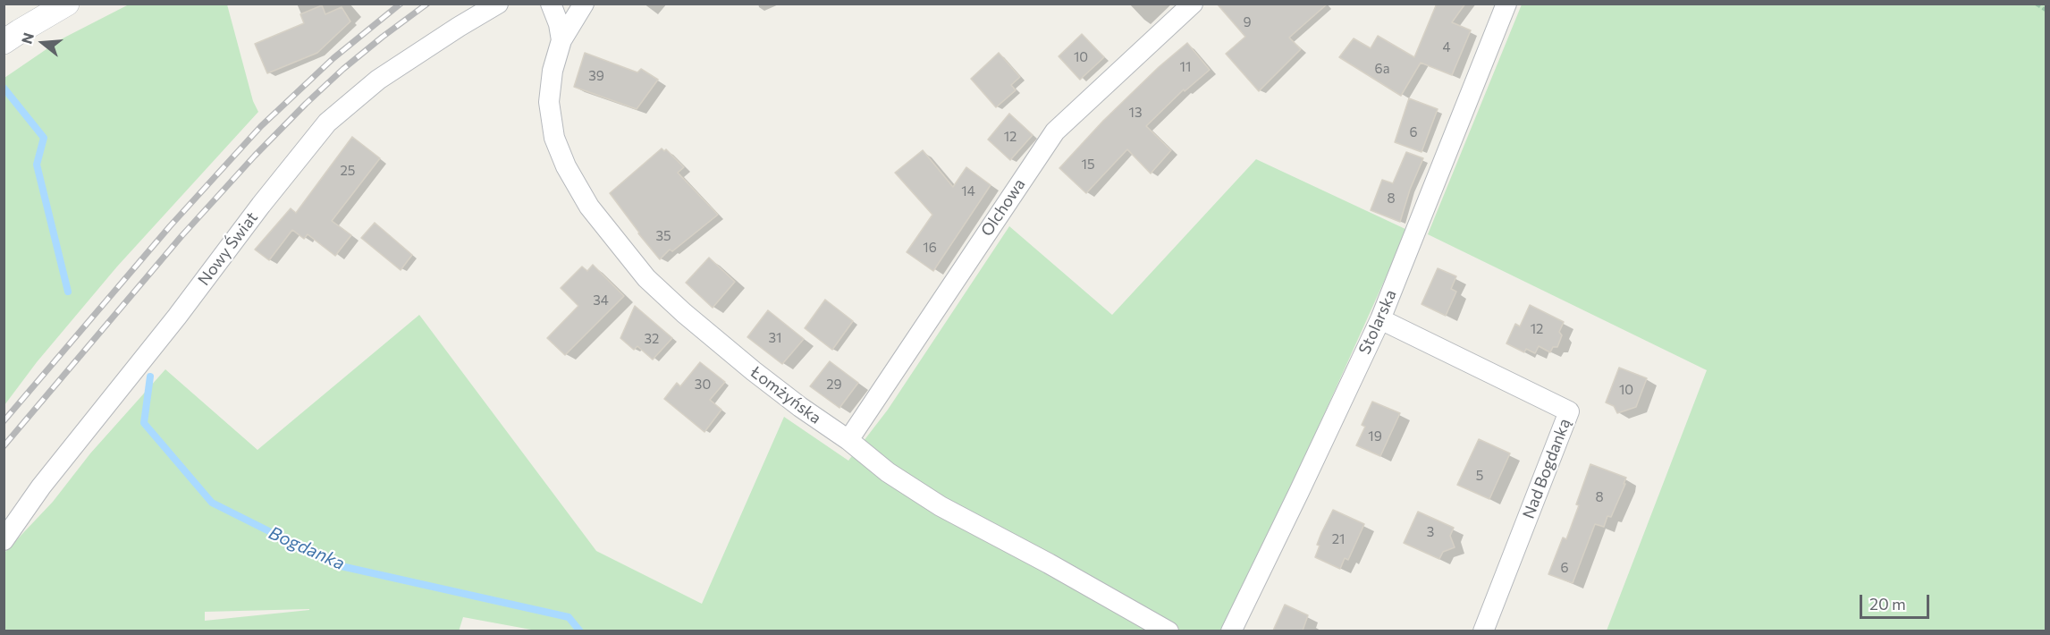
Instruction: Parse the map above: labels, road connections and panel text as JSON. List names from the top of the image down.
{
  "streets": {
    "street": [
      "Olchowa",
      "Nowy Świat",
      "Stolarska",
      "Łomżyńska",
      "Nad Bogdanką"
    ]
  },
  "crossings": [
    ["Olchowa", "Łomżyńska"],
    ["Stolarska", "Nad Bogdanką"]
  ],
  "water": ["Bogdanka"],
  "house_numbers": [
    "9",
    "4",
    "10",
    "11",
    "6a",
    "39",
    "13",
    "6",
    "12",
    "15",
    "25",
    "14",
    "8",
    "35",
    "16",
    "34",
    "12",
    "31",
    "32",
    "30",
    "29",
    "10",
    "19",
    "5",
    "8",
    "3",
    "21",
    "6"
  ],
  "scale_bar": "20 m",
  "north": "left"
}
